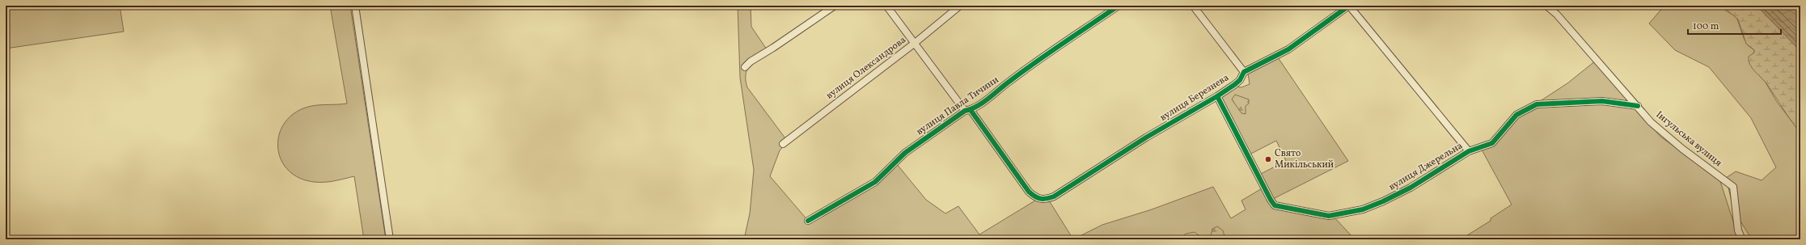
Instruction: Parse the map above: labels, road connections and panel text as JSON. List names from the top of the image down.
{
  "streets": {
    "street": [
      "вулиця Олександрова",
      "вулиця Березнева",
      "вулиця Павла Тичини",
      "Інгульська вулиця",
      "вулиця Джерельна"
    ]
  },
  "crossings": [
    ["вулиця Березнева", "вулиця Павла Тичини"],
    ["вулиця Березнева", "вулиця Джерельна"],
    ["Інгульська вулиця", "вулиця Джерельна"]
  ],
  "places": ["Свято Микільський"],
  "scale_bar": "100 m"
}
